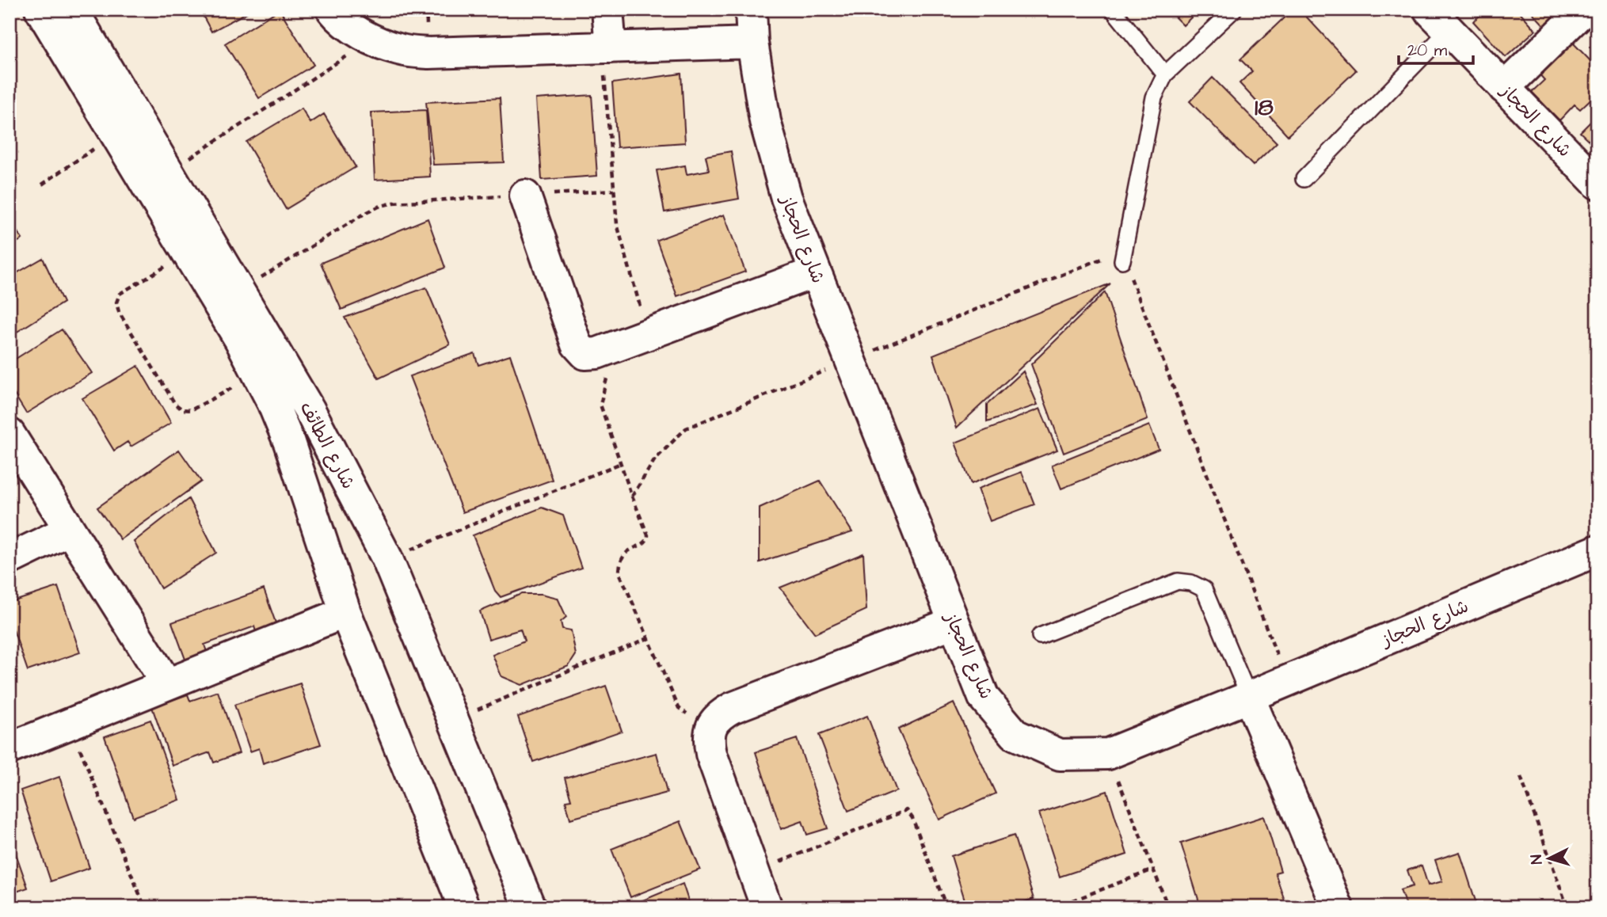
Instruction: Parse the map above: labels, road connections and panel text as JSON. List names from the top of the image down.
{
  "streets": {
    "street": ["شارع الحجاز", "شارع الطائف"]
  },
  "districts": ["18"],
  "scale_bar": "20 m",
  "north": "left"
}
